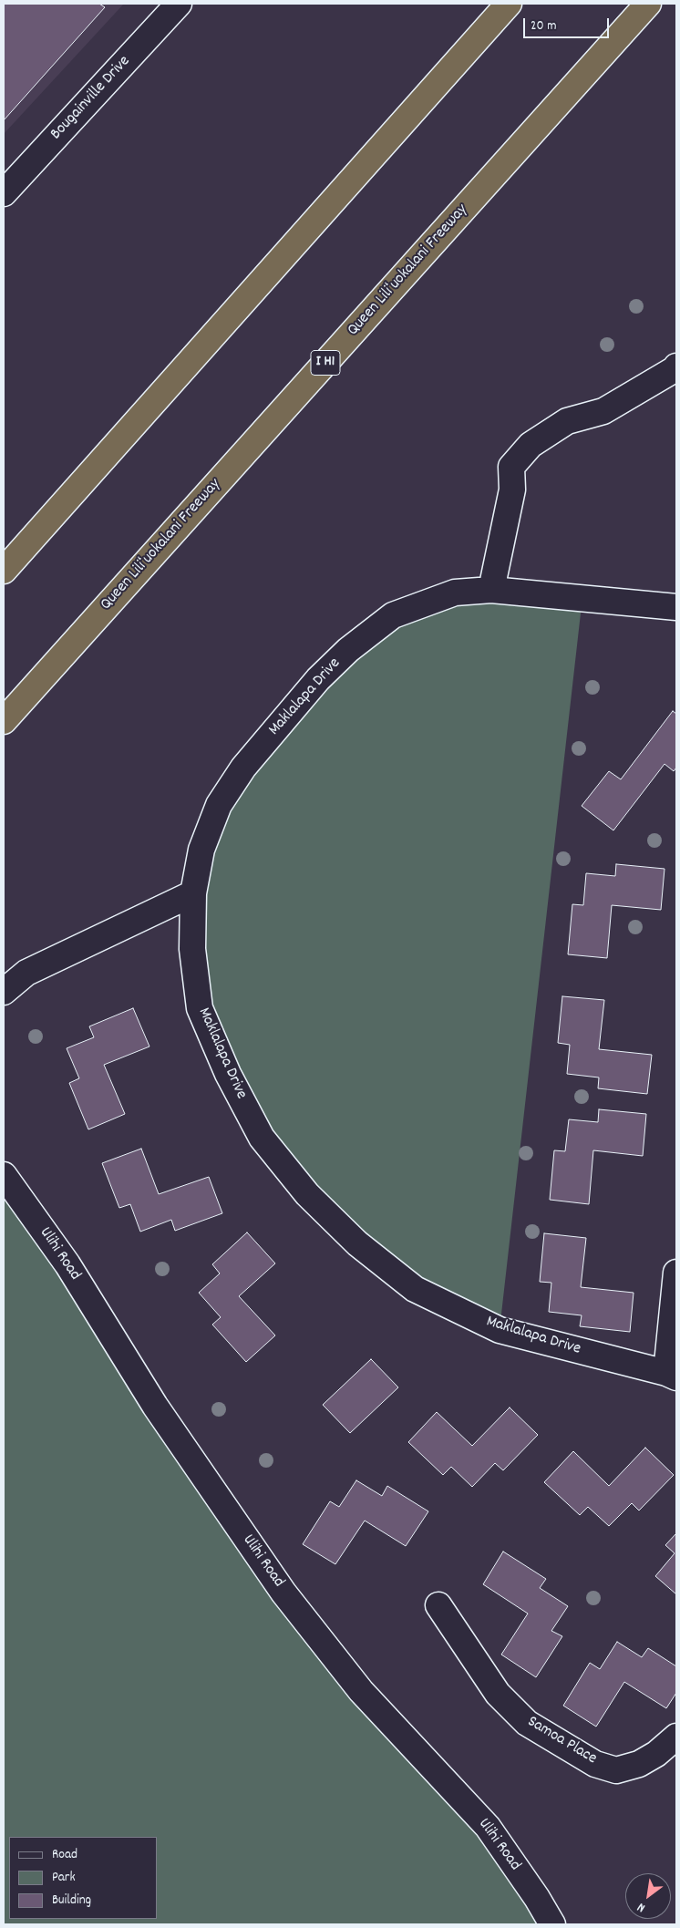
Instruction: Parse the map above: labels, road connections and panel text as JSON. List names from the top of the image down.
{
  "streets": {
    "highway": ["Queen Liliʻuokalani Freeway", "I H1"],
    "street": [
      "Bougainville Drive",
      "Maklalapa Drive",
      "Ulihi Road",
      "Samoa Place"
    ]
  },
  "legend": ["Road", "Park", "Building"],
  "scale_bar": "20 m",
  "north": "bottom left"
}
